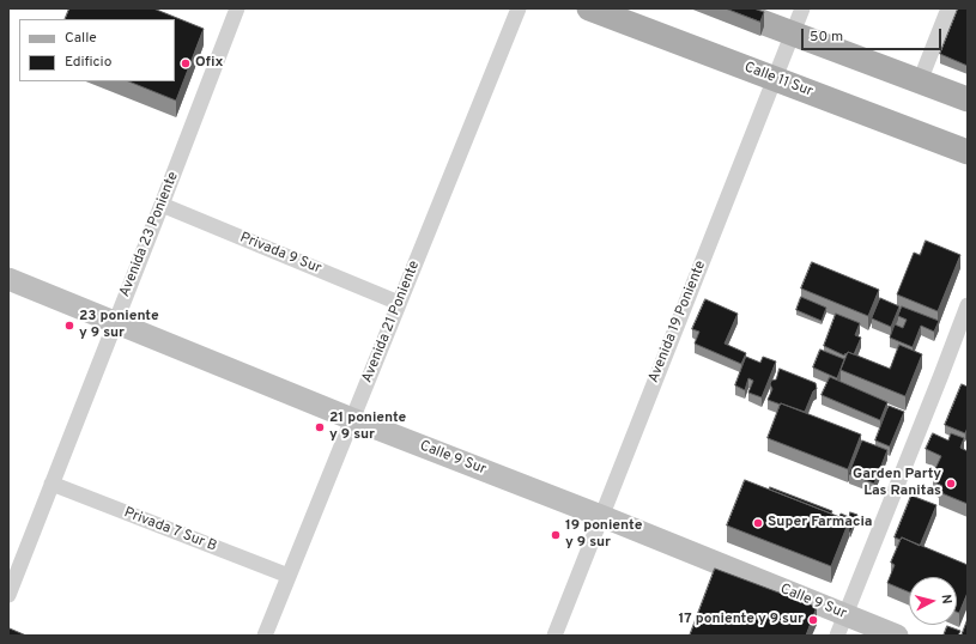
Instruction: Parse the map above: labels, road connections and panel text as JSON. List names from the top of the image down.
{
  "streets": {
    "main road": ["Calle 11 Sur"],
    "street": [
      "Avenida 23 Poniente",
      "Privada 9 Sur",
      "Avenida 21 Poniente",
      "Avenida 19 Poniente",
      "Calle 9 Sur",
      "Privada 7 Sur B"
    ]
  },
  "crossings": [
    ["Calle 11 Sur", "Avenida 19 Poniente"],
    ["Avenida 23 Poniente", "Privada 9 Sur"],
    ["Avenida 23 Poniente", "Calle 9 Sur"],
    ["Avenida 23 Poniente", "Privada 7 Sur B"],
    ["Privada 9 Sur", "Avenida 21 Poniente"],
    ["Avenida 21 Poniente", "Calle 9 Sur"],
    ["Avenida 21 Poniente", "Privada 7 Sur B"],
    ["Avenida 19 Poniente", "Calle 9 Sur"]
  ],
  "places": [
    "Ofix",
    "23 poniente y 9 sur",
    "21 poniente y 9 sur",
    "Garden Party Las Ranitas",
    "Super Farmacia",
    "19 poniente y 9 sur",
    "17 poniente y 9 sur"
  ],
  "legend": ["Calle", "Edificio"],
  "scale_bar": "50 m",
  "north": "right"
}
